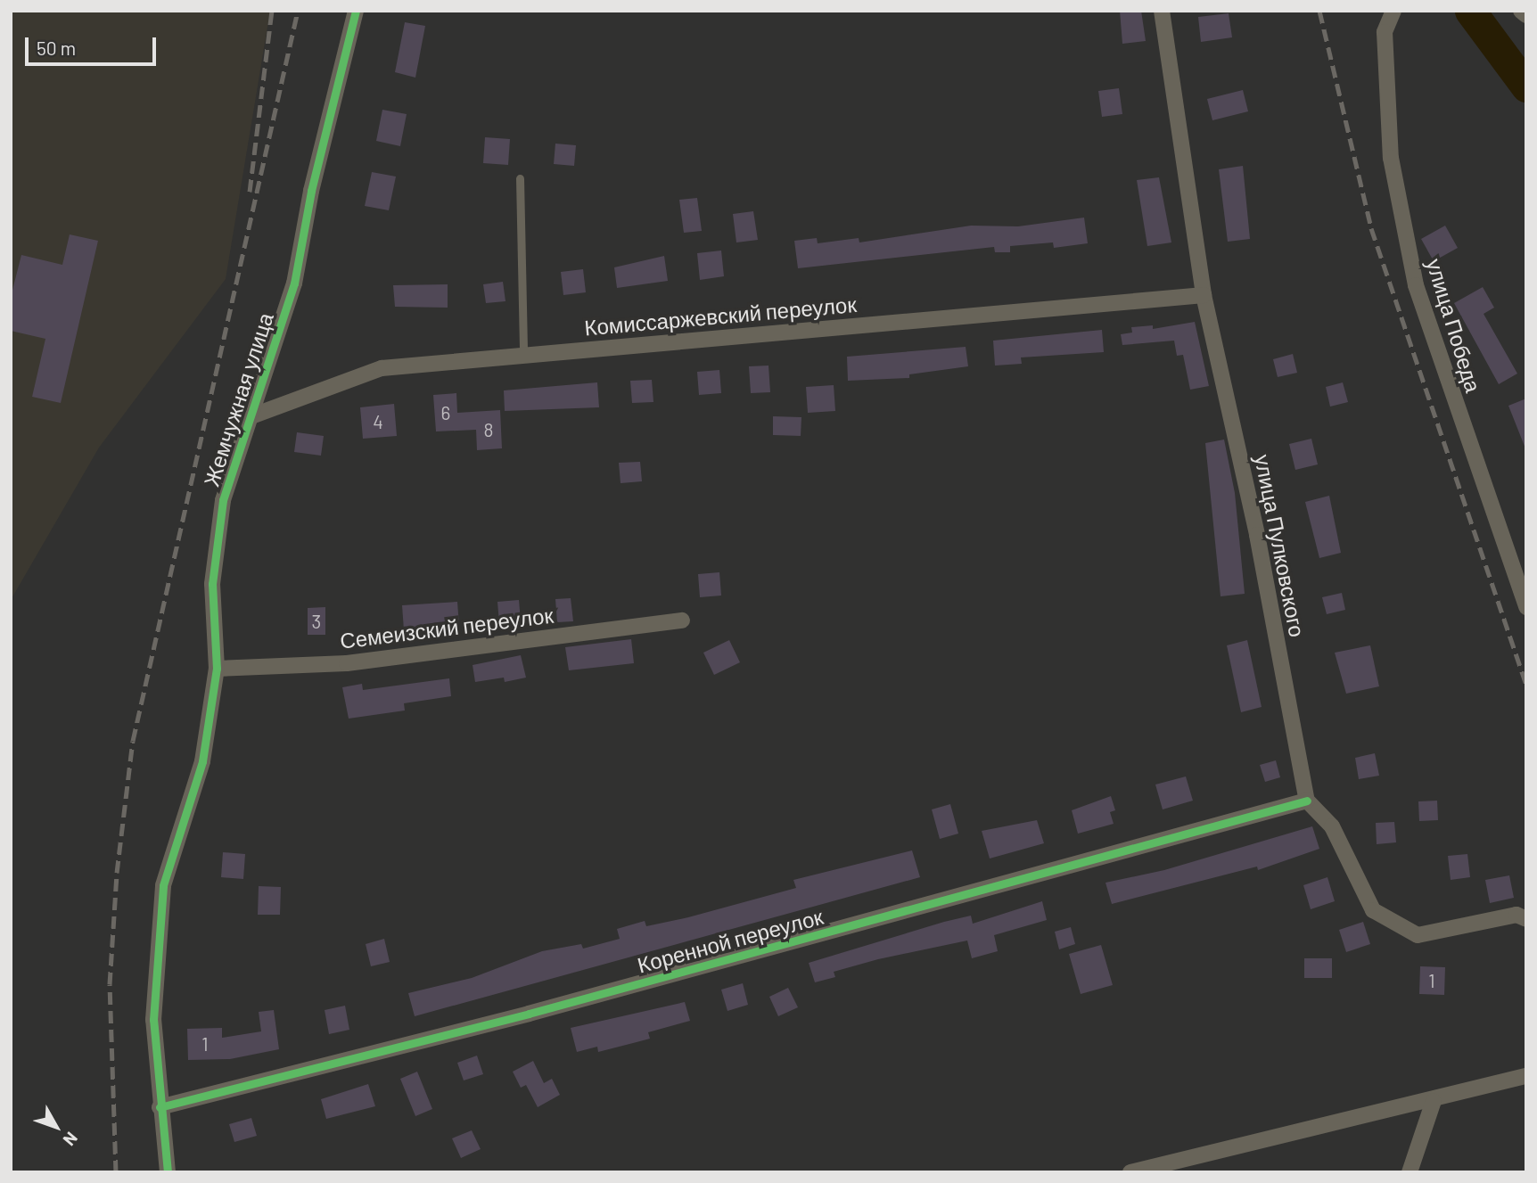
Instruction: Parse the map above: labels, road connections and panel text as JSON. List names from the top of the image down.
{
  "streets": {
    "street": [
      "Комиссаржевский переулок",
      "улица Победа",
      "Жемчужная улица",
      "улица Пулковского",
      "Семеизский переулок",
      "Коренной переулок"
    ]
  },
  "crossings": [
    ["Комиссаржевский переулок", "Жемчужная улица"],
    ["Комиссаржевский переулок", "улица Пулковского"],
    ["Жемчужная улица", "Семеизский переулок"],
    ["Жемчужная улица", "Коренной переулок"],
    ["улица Пулковского", "Коренной переулок"]
  ],
  "house_numbers": [
    "6",
    "4",
    "8",
    "3",
    "1",
    "1"
  ],
  "scale_bar": "50 m",
  "north": "bottom right"
}
